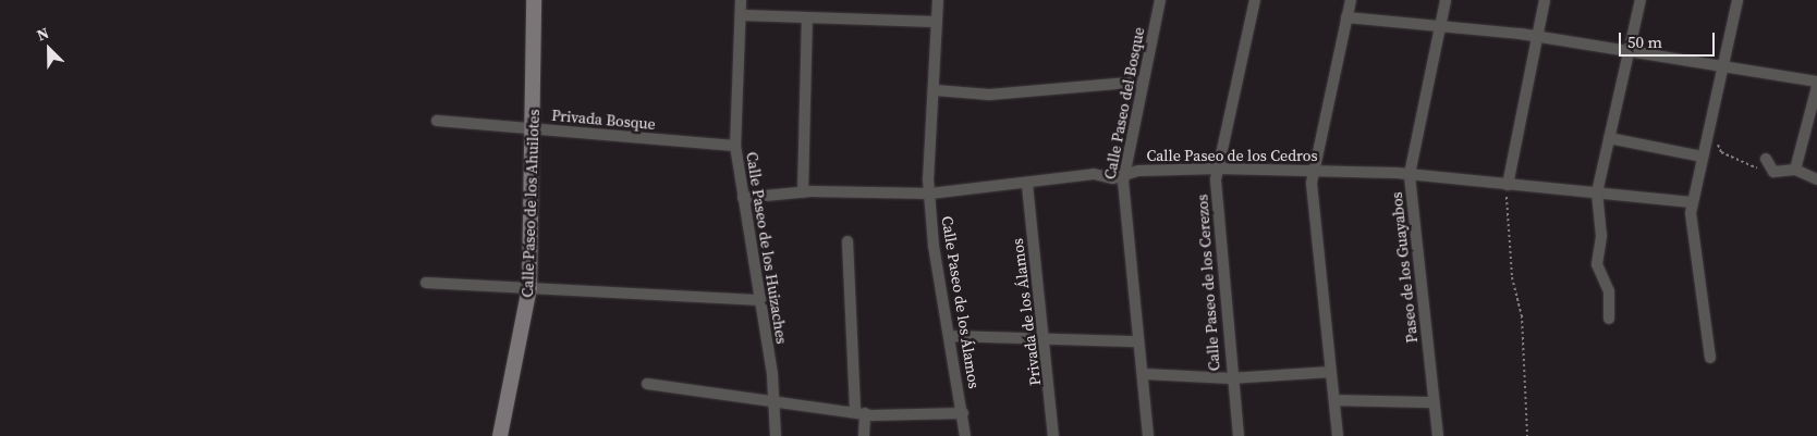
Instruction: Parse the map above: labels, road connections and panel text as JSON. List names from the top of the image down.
{
  "streets": {
    "street": [
      "Calle Paseo del Bosque",
      "Privada Bosque",
      "Calle Paseo de los Cedros",
      "Calle Paseo de los Ahuilotes",
      "Calle Paseo de los Huizaches",
      "Paseo de los Guayabos",
      "Calle Paseo de los Cerezos",
      "Calle Paseo de los Álamos",
      "Privada de los Álamos"
    ]
  },
  "crossings": [
    ["Calle Paseo del Bosque", "Calle Paseo de los Cedros"],
    ["Privada Bosque", "Calle Paseo de los Ahuilotes"],
    ["Privada Bosque", "Calle Paseo de los Huizaches"],
    ["Calle Paseo de los Cedros", "Calle Paseo de los Huizaches"],
    ["Calle Paseo de los Cedros", "Paseo de los Guayabos"],
    ["Calle Paseo de los Cedros", "Calle Paseo de los Cerezos"],
    ["Calle Paseo de los Cedros", "Calle Paseo de los Álamos"],
    ["Calle Paseo de los Cedros", "Privada de los Álamos"]
  ],
  "scale_bar": "50 m",
  "north": "top left"
}
